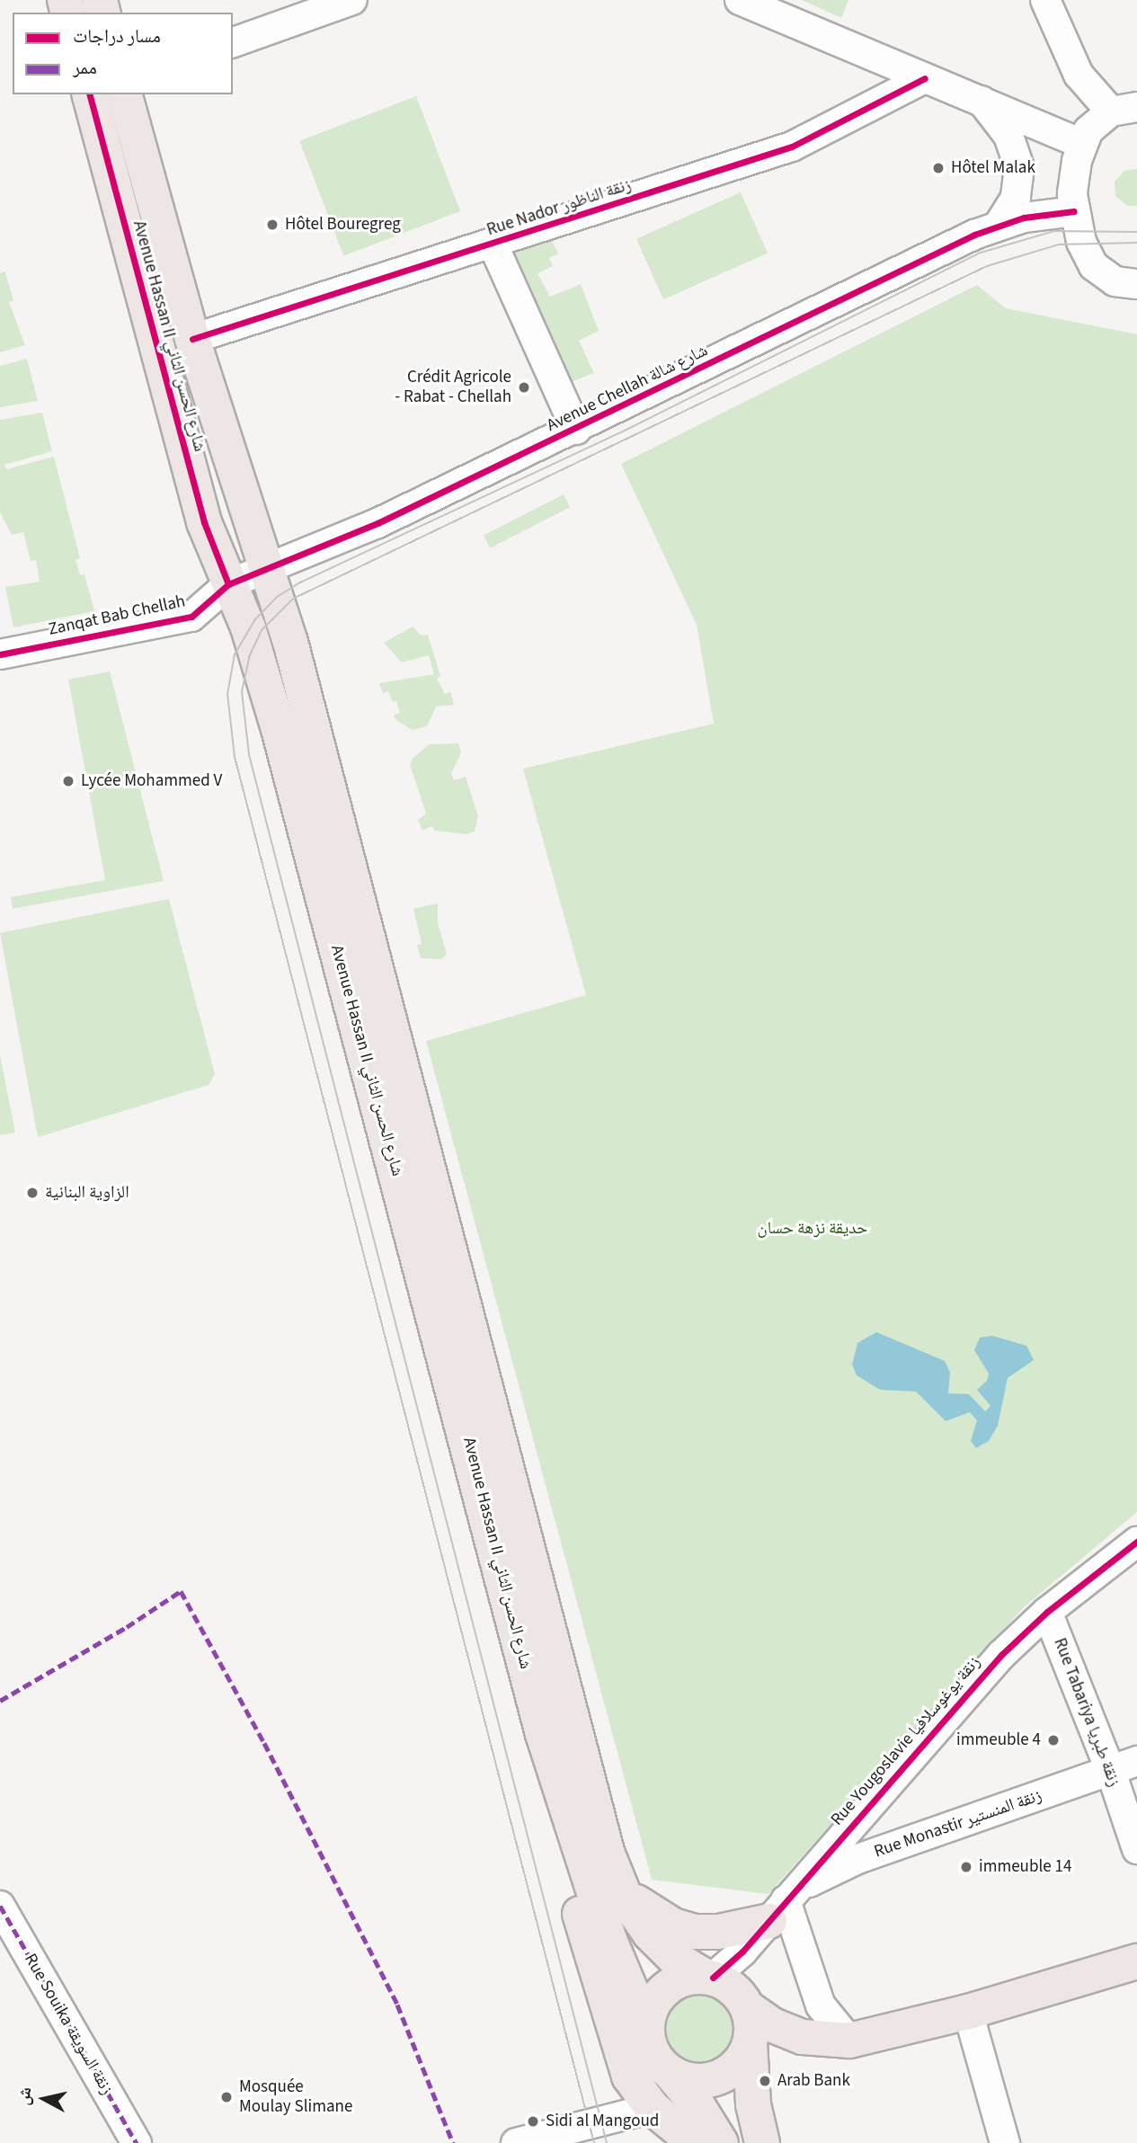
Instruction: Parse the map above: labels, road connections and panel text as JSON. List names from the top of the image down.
{
  "streets": {
    "main road": ["Avenue Hassan II شارع الحسن الثاني"],
    "street": [
      "Rue Nador زنقة الناظور",
      "Avenue Chellah شارع شالة",
      "Zanqat Bab Chellah",
      "Rue Tabariya زنقة طبريا",
      "Rue Yougoslavie زنقة يوغوسلافيا",
      "Rue Monastir زنقة المنستير",
      "Rue Souika زنقة السويقة"
    ]
  },
  "crossings": [
    ["Rue Nador زنقة الناظور", "Avenue Hassan II شارع الحسن الثاني"],
    ["Avenue Hassan II شارع الحسن الثاني", "Avenue Chellah شارع شالة"],
    ["Avenue Hassan II شارع الحسن الثاني", "Zanqat Bab Chellah"],
    ["Avenue Hassan II شارع الحسن الثاني", "Rue Yougoslavie زنقة يوغوسلافيا"],
    ["Avenue Chellah شارع شالة", "Zanqat Bab Chellah"],
    ["Rue Tabariya زنقة طبريا", "Rue Yougoslavie زنقة يوغوسلافيا"],
    ["Rue Tabariya زنقة طبريا", "Rue Monastir زنقة المنستير"],
    ["Rue Yougoslavie زنقة يوغوسلافيا", "Rue Monastir زنقة المنستير"]
  ],
  "parks": ["حديقة نزهة حسان"],
  "places": [
    "Hôtel Malak",
    "Hôtel Bouregreg",
    "Crédit Agricole - Rabat - Chellah",
    "Lycée Mohammed V",
    "الزاوية البنانية",
    "immeuble 4",
    "immeuble 14",
    "Arab Bank",
    "Mosquée Moulay Slimane",
    "Sidi al Mangoud"
  ],
  "legend": ["مسار دراجات", "ممر"],
  "north": "left"
}
